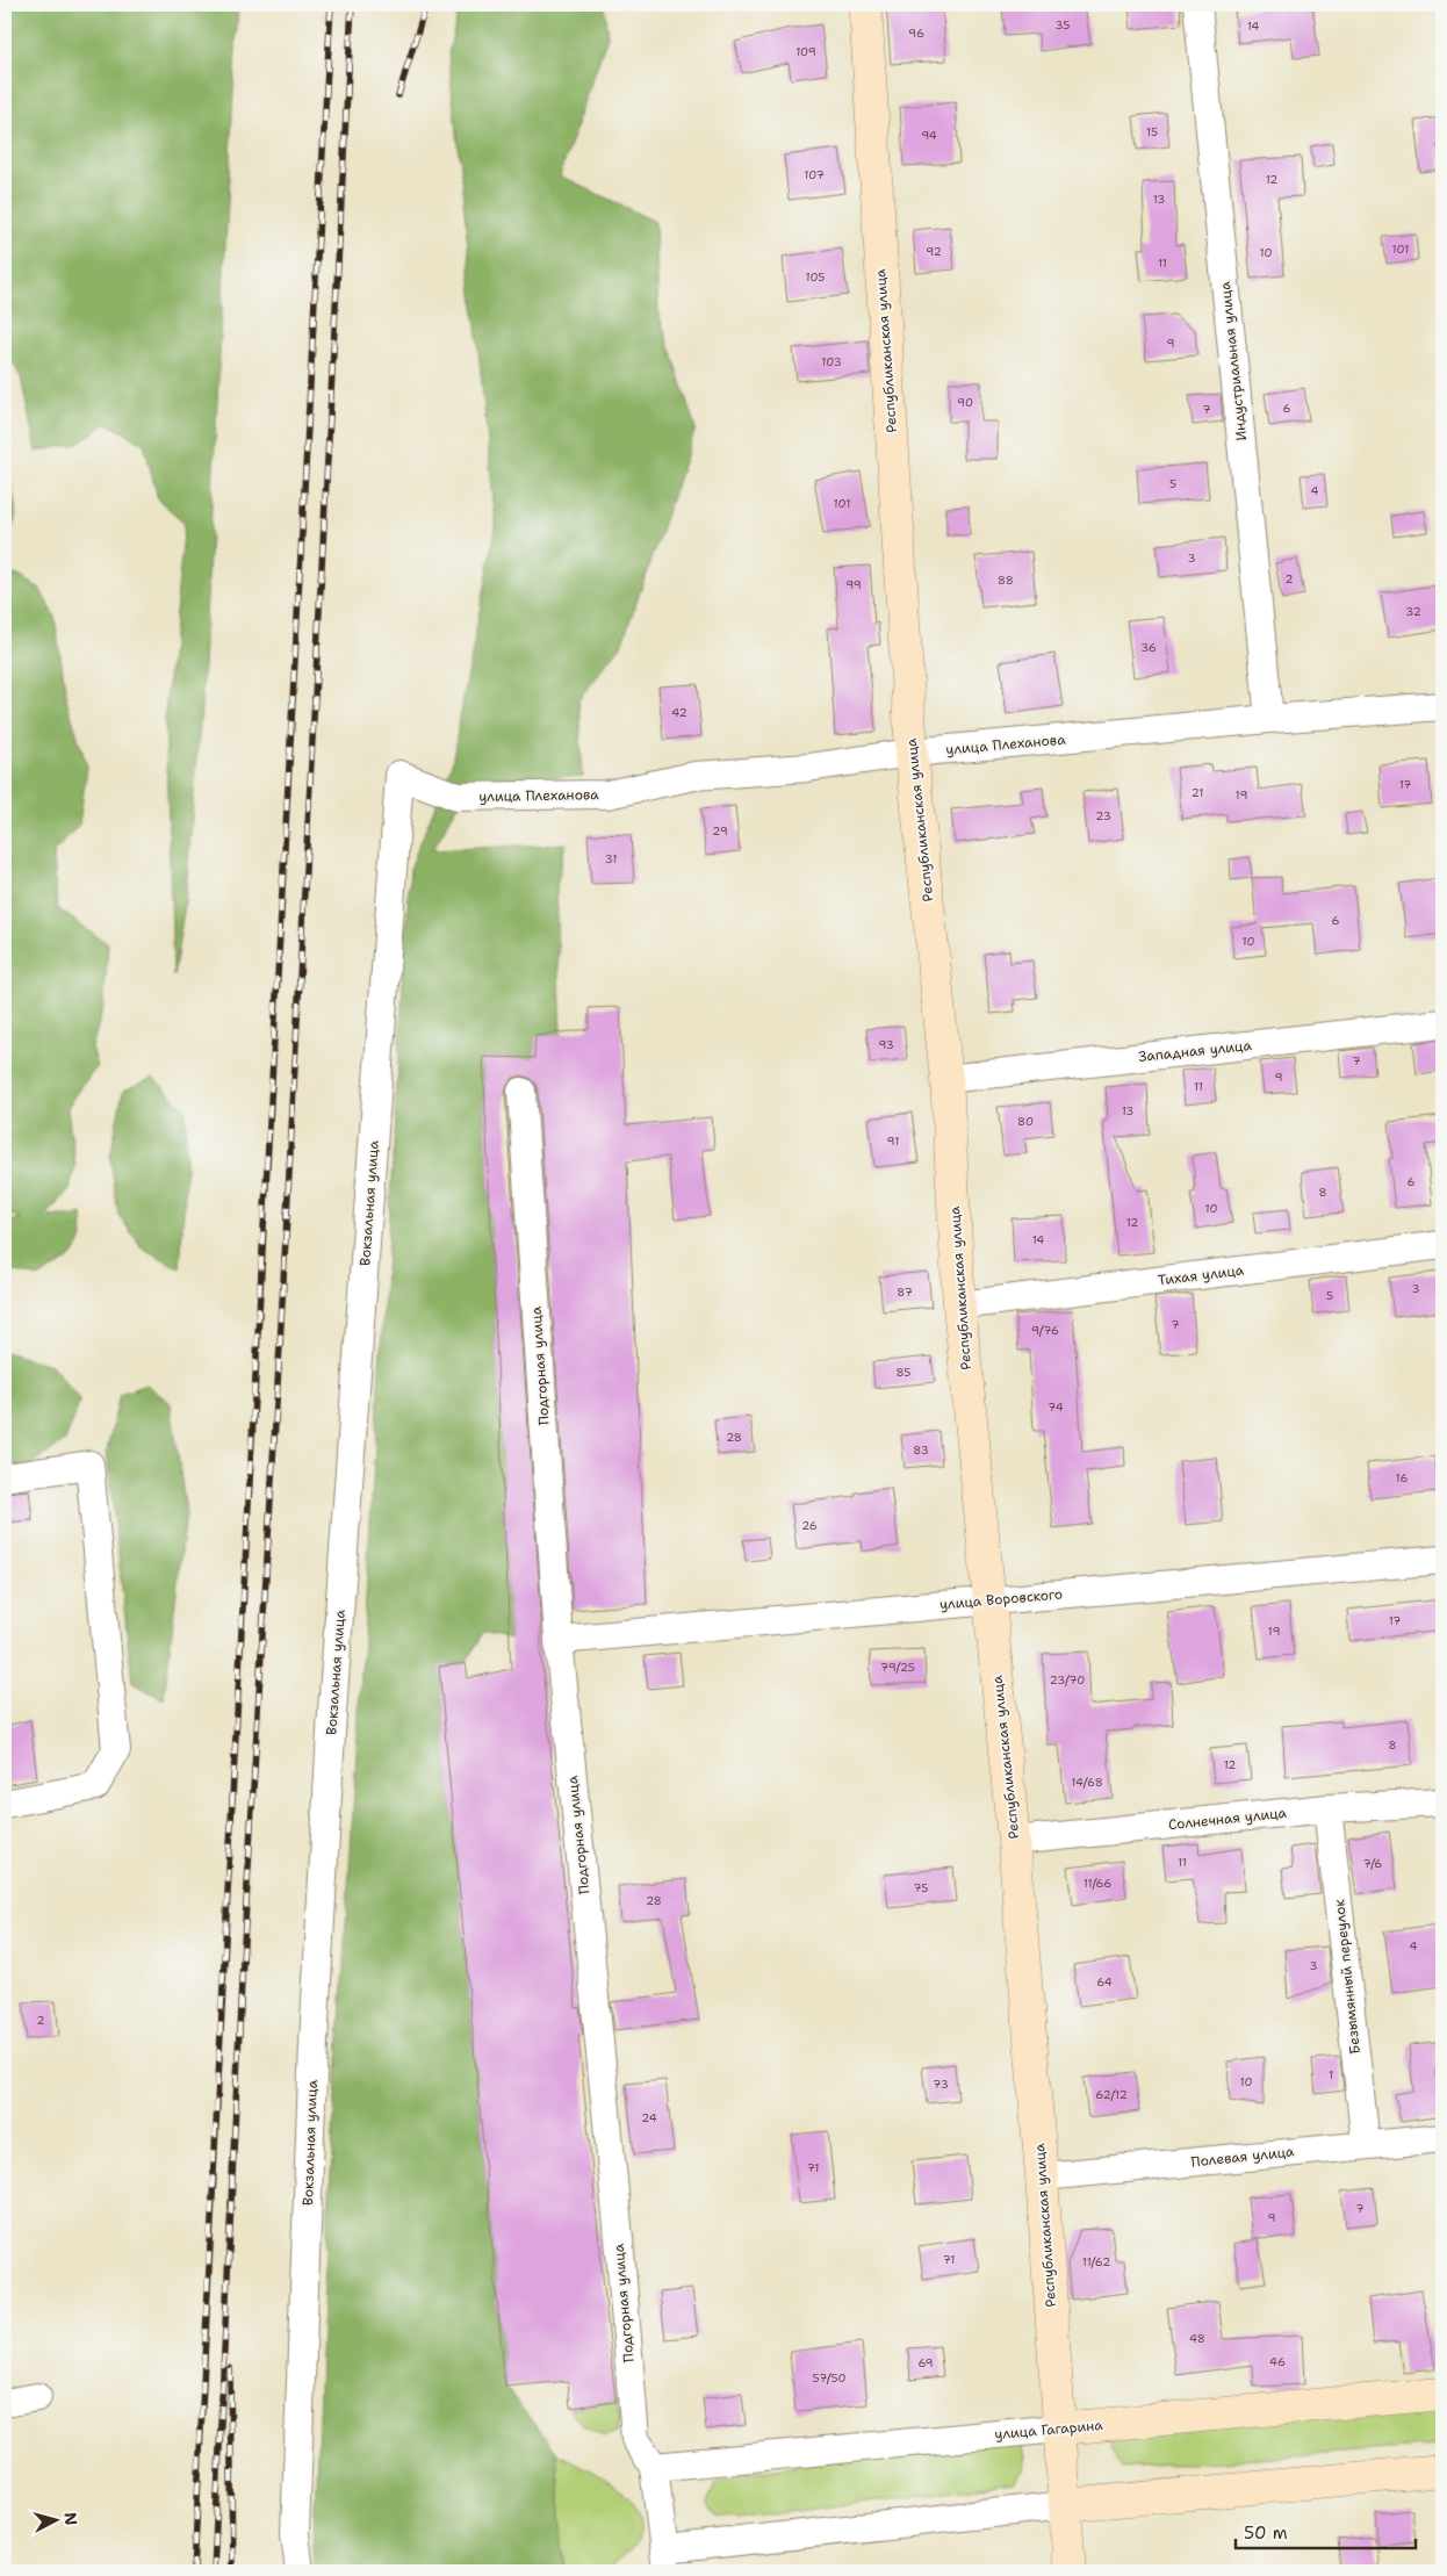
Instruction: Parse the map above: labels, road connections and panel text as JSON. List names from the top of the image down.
{
  "streets": {
    "street": [
      "Республиканская улица",
      "Индустриальная улица",
      "улица Плеханова",
      "Западная улица",
      "Вокзальная улица",
      "Тихая улица",
      "Подгорная улица",
      "улица Воровского",
      "Солнечная улица",
      "Безымянный переулок",
      "Полевая улица",
      "улица Гагарина"
    ]
  },
  "crossings": [
    ["Республиканская улица", "улица Плеханова"],
    ["Республиканская улица", "Западная улица"],
    ["Республиканская улица", "Тихая улица"],
    ["Республиканская улица", "улица Воровского"],
    ["Республиканская улица", "Солнечная улица"],
    ["Республиканская улица", "Полевая улица"],
    ["Республиканская улица", "улица Гагарина"],
    ["Индустриальная улица", "улица Плеханова"],
    ["улица Плеханова", "Вокзальная улица"],
    ["Подгорная улица", "улица Воровского"],
    ["Подгорная улица", "улица Гагарина"],
    ["Солнечная улица", "Безымянный переулок"],
    ["Безымянный переулок", "Полевая улица"]
  ],
  "house_numbers": [
    "35",
    "14",
    "96",
    "109",
    "15",
    "94",
    "107",
    "12",
    "13",
    "101",
    "92",
    "10",
    "11",
    "105",
    "9",
    "103",
    "90",
    "6",
    "7",
    "5",
    "4",
    "101",
    "3",
    "2",
    "88",
    "99",
    "32",
    "36",
    "42",
    "17",
    "21",
    "19",
    "23",
    "29",
    "31",
    "6",
    "10",
    "93",
    "7",
    "9",
    "11",
    "13",
    "80",
    "91",
    "6",
    "8",
    "10",
    "12",
    "14",
    "3",
    "87",
    "5",
    "7",
    "9/76",
    "85",
    "74",
    "28",
    "83",
    "16",
    "26",
    "17",
    "19",
    "79/25",
    "23/70",
    "8",
    "12",
    "14/68",
    "11",
    "7/6",
    "11/66",
    "75",
    "28",
    "4",
    "3",
    "64",
    "2",
    "1",
    "10",
    "73",
    "62/12",
    "24",
    "71",
    "7",
    "9",
    "71",
    "11/62",
    "48",
    "46",
    "69",
    "57/50"
  ],
  "scale_bar": "50 m",
  "north": "right"
}
